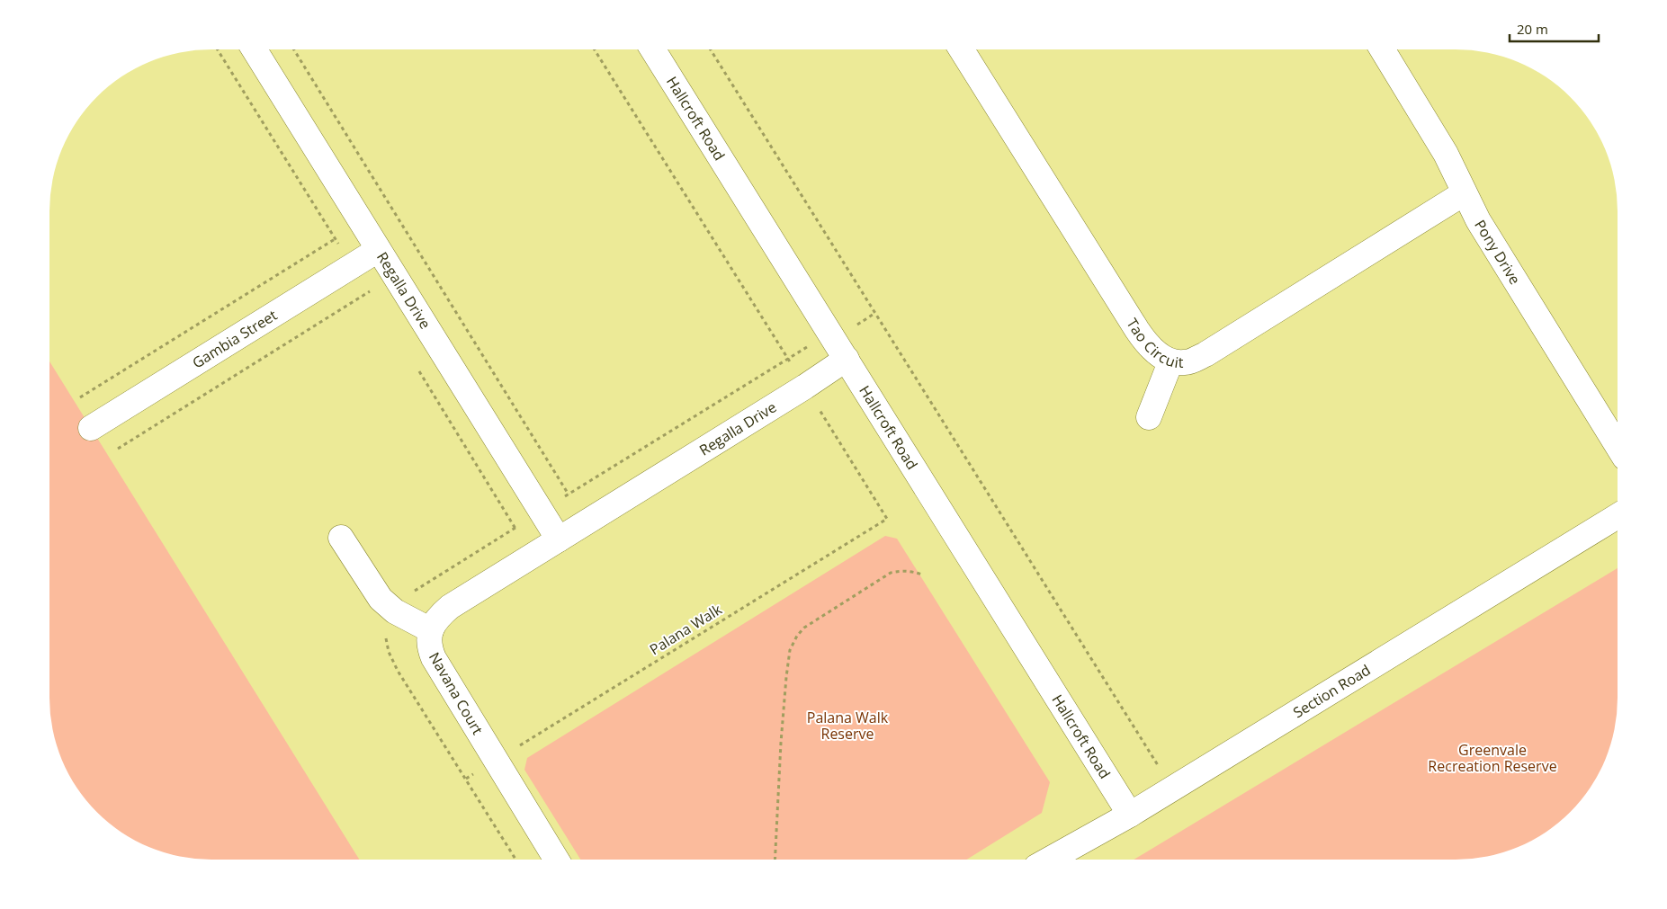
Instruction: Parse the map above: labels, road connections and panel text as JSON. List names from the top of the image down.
{
  "streets": {
    "street": [
      "Hallcroft Road",
      "Pony Drive",
      "Regalla Drive",
      "Tao Circuit",
      "Gambia Street",
      "Section Road",
      "Navana Court"
    ],
    "path": ["Palana Walk"]
  },
  "crossings": [
    ["Hallcroft Road", "Regalla Drive"],
    ["Hallcroft Road", "Section Road"],
    ["Pony Drive", "Tao Circuit"],
    ["Regalla Drive", "Gambia Street"],
    ["Regalla Drive", "Palana Walk"],
    ["Regalla Drive", "Navana Court"],
    ["Palana Walk", "Navana Court"]
  ],
  "parks": ["Palana Walk Reserve", "Greenvale Recreation Reserve"],
  "scale_bar": "20 m"
}
